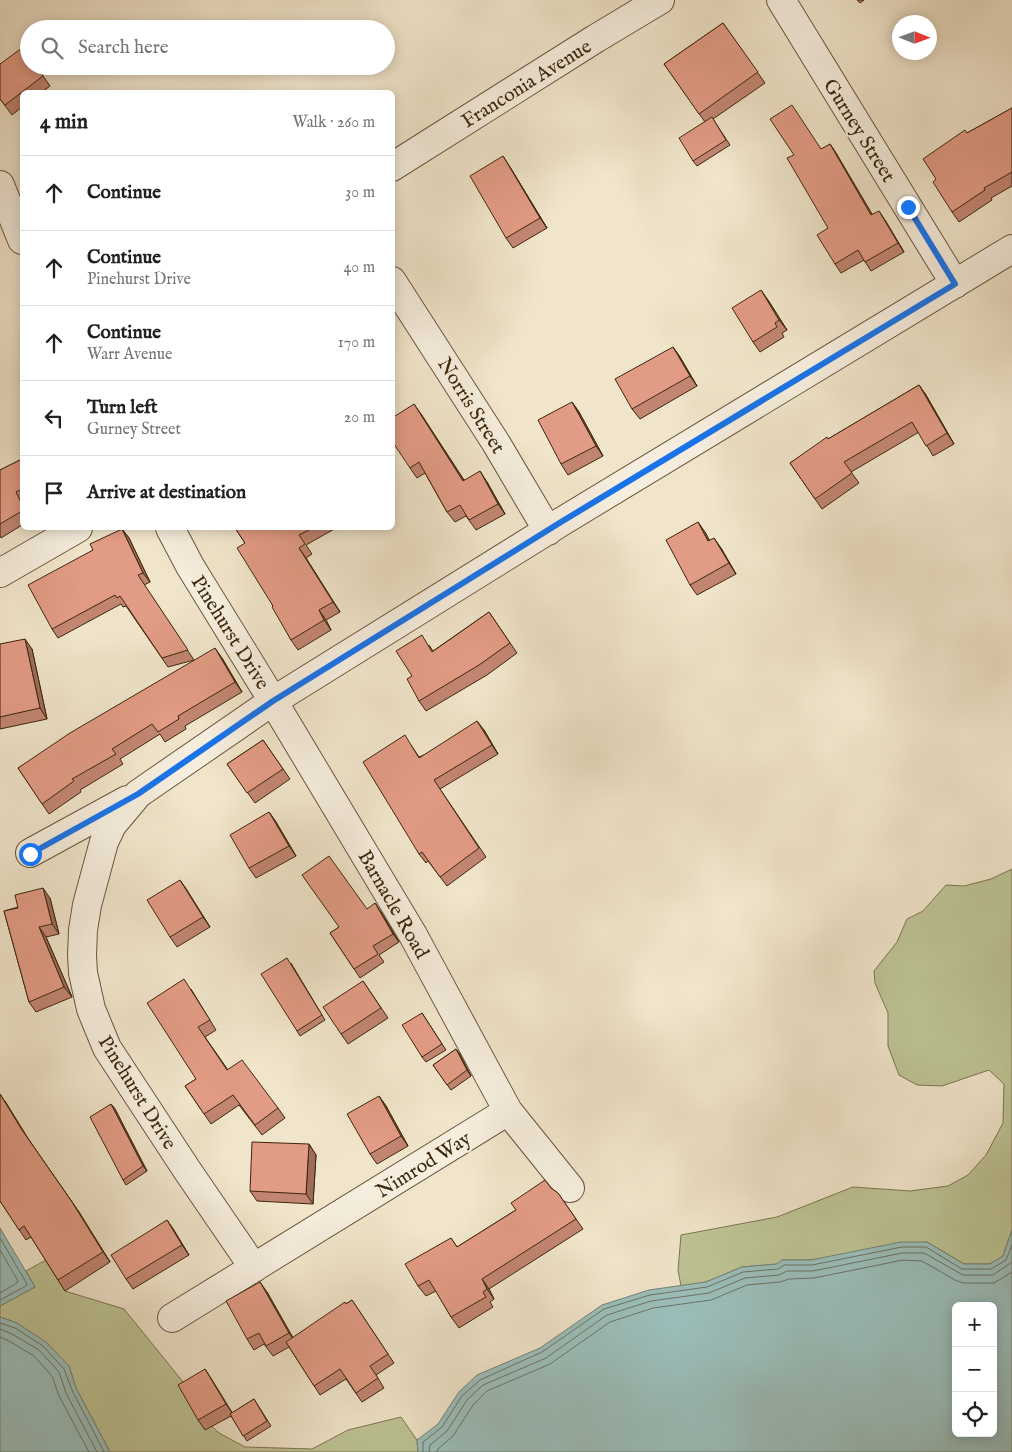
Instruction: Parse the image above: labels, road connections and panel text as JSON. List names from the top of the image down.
{
  "streets": {
    "street": [
      "Franconia Avenue",
      "Gurney Street",
      "Norris Street",
      "Pinehurst Drive",
      "Barnacle Road",
      "Nimrod Way"
    ]
  },
  "crossings": [
    ["Pinehurst Drive", "Barnacle Road"],
    ["Pinehurst Drive", "Nimrod Way"],
    ["Barnacle Road", "Nimrod Way"]
  ],
  "north": "right",
  "page": {
    "search": "Search here",
    "heading": ["4 min", "Walk · 260 m"],
    "list": [
      ["Continue", "30 m"],
      ["Continue", "Pinehurst Drive", "40 m"],
      ["Continue", "Warr Avenue", "170 m"],
      ["Turn left", "Gurney Street", "20 m"],
      "Arrive at destination"
    ],
    "map_buttons": ["+", "−"]
  }
}
